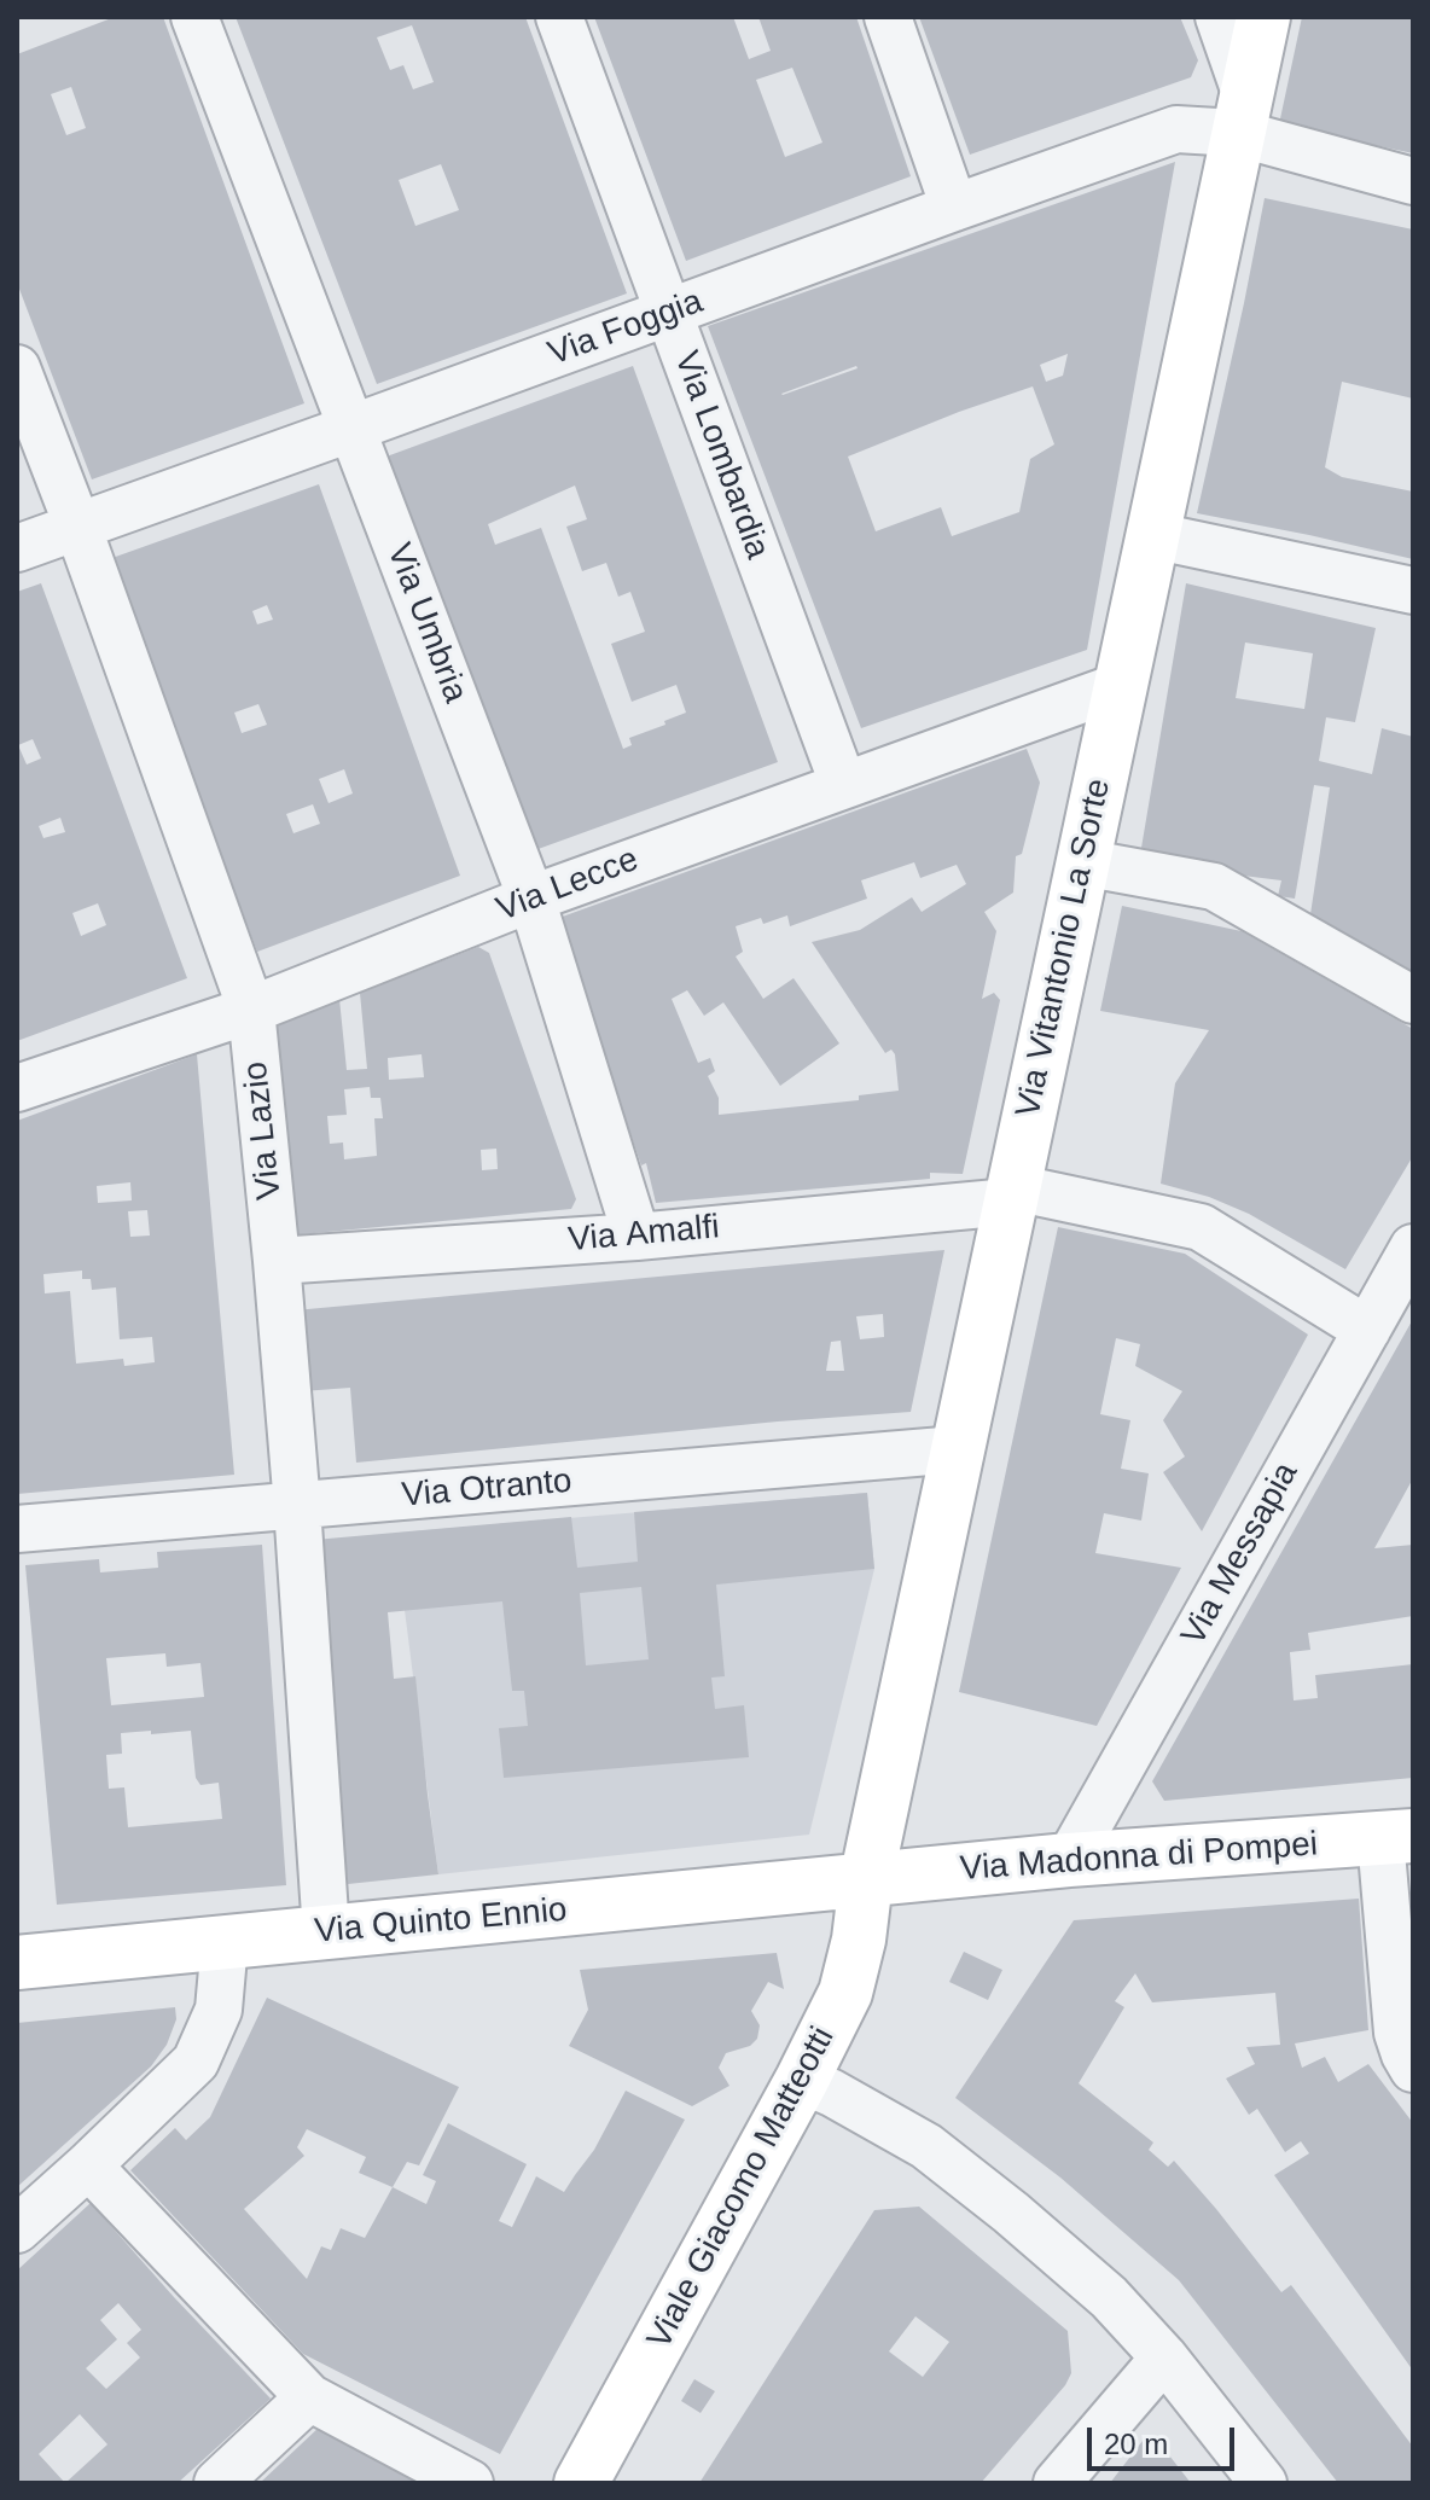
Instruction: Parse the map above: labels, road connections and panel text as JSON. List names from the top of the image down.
{
  "streets": {
    "street": [
      "Via Foggia",
      "Via Lombardia",
      "Via Umbria",
      "Via Lecce",
      "Via Vitantonio La Sorte",
      "Via Lazio",
      "Via Amalfi",
      "Via Otranto",
      "Via Messapia",
      "Via Madonna di Pompei",
      "Via Quinto Ennio",
      "Viale Giacomo Matteotti"
    ]
  },
  "crossings": [
    ["Via Foggia", "Via Lombardia"],
    ["Via Foggia", "Via Umbria"],
    ["Via Foggia", "Via Vitantonio La Sorte"],
    ["Via Foggia", "Via Lazio"],
    ["Via Lombardia", "Via Lecce"],
    ["Via Umbria", "Via Lecce"],
    ["Via Umbria", "Via Amalfi"],
    ["Via Lecce", "Via Vitantonio La Sorte"],
    ["Via Lecce", "Via Lazio"],
    ["Via Vitantonio La Sorte", "Via Amalfi"],
    ["Via Vitantonio La Sorte", "Via Otranto"],
    ["Via Vitantonio La Sorte", "Via Madonna di Pompei"],
    ["Via Vitantonio La Sorte", "Via Quinto Ennio"],
    ["Via Vitantonio La Sorte", "Viale Giacomo Matteotti"],
    ["Via Lazio", "Via Amalfi"],
    ["Via Lazio", "Via Otranto"],
    ["Via Lazio", "Via Quinto Ennio"],
    ["Via Amalfi", "Via Messapia"],
    ["Via Messapia", "Via Madonna di Pompei"],
    ["Via Madonna di Pompei", "Via Quinto Ennio"],
    ["Via Madonna di Pompei", "Viale Giacomo Matteotti"],
    ["Via Quinto Ennio", "Viale Giacomo Matteotti"]
  ],
  "scale_bar": "20 m"
}
